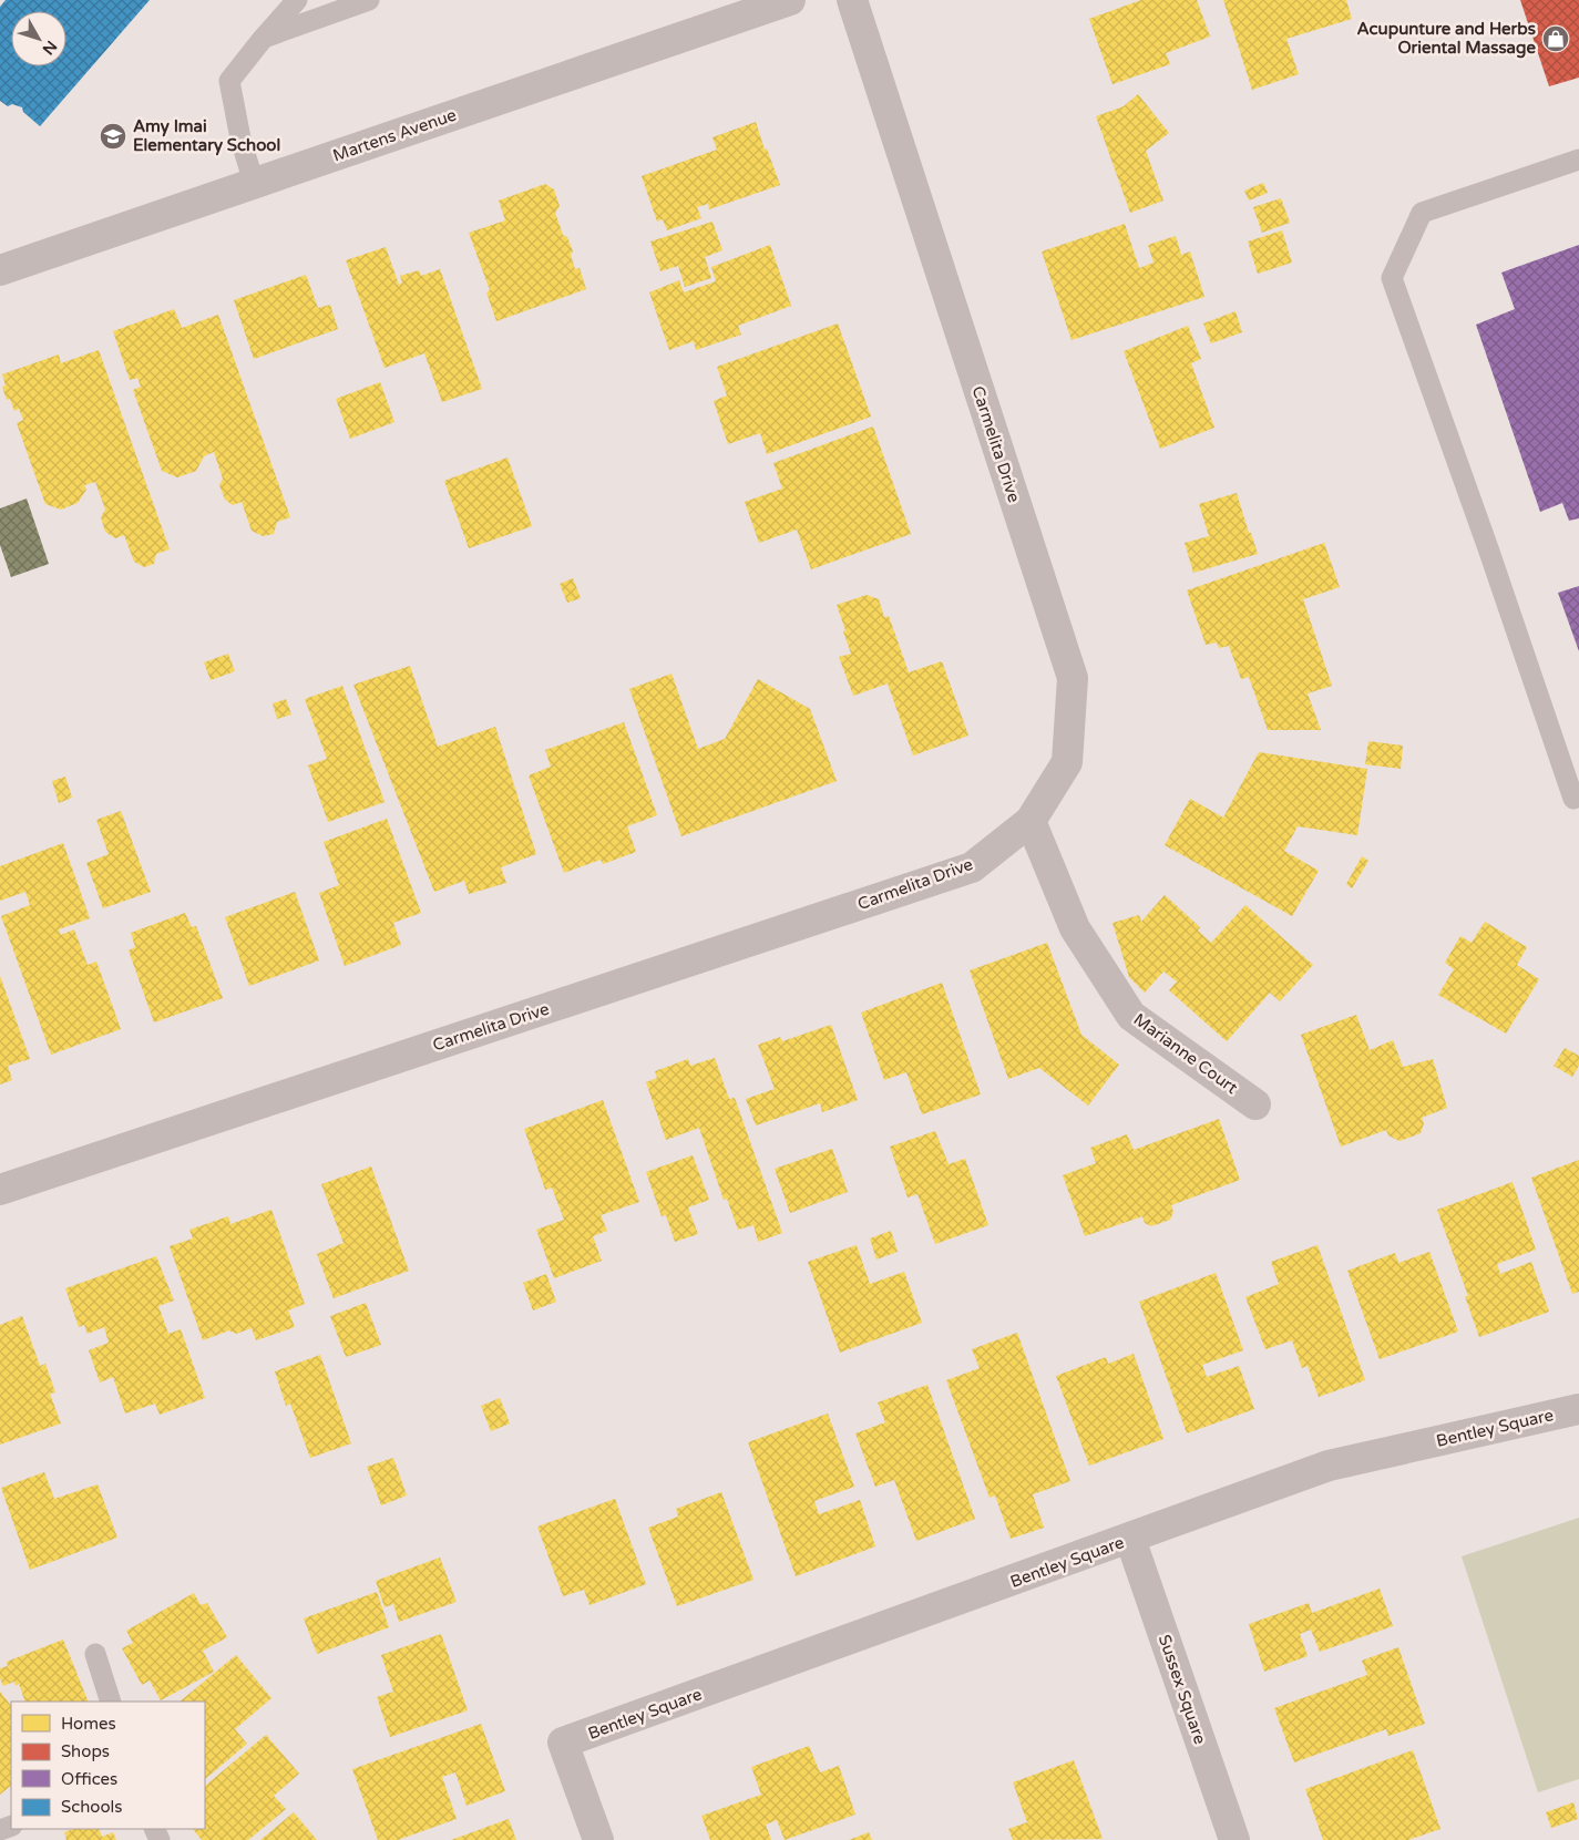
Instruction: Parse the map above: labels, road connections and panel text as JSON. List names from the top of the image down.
{
  "streets": {
    "street": [
      "Martens Avenue",
      "Carmelita Drive",
      "Marianne Court",
      "Bentley Square",
      "Sussex Square"
    ]
  },
  "crossings": [
    ["Carmelita Drive", "Marianne Court"],
    ["Bentley Square", "Sussex Square"]
  ],
  "places": {
    "shop": ["Acupunture and Herbs Oriental Massage"],
    "school or university": ["Amy Imai Elementary School"]
  },
  "legend": [
    "Homes",
    "Shops",
    "Offices",
    "Schools"
  ],
  "north": "bottom right"
}
